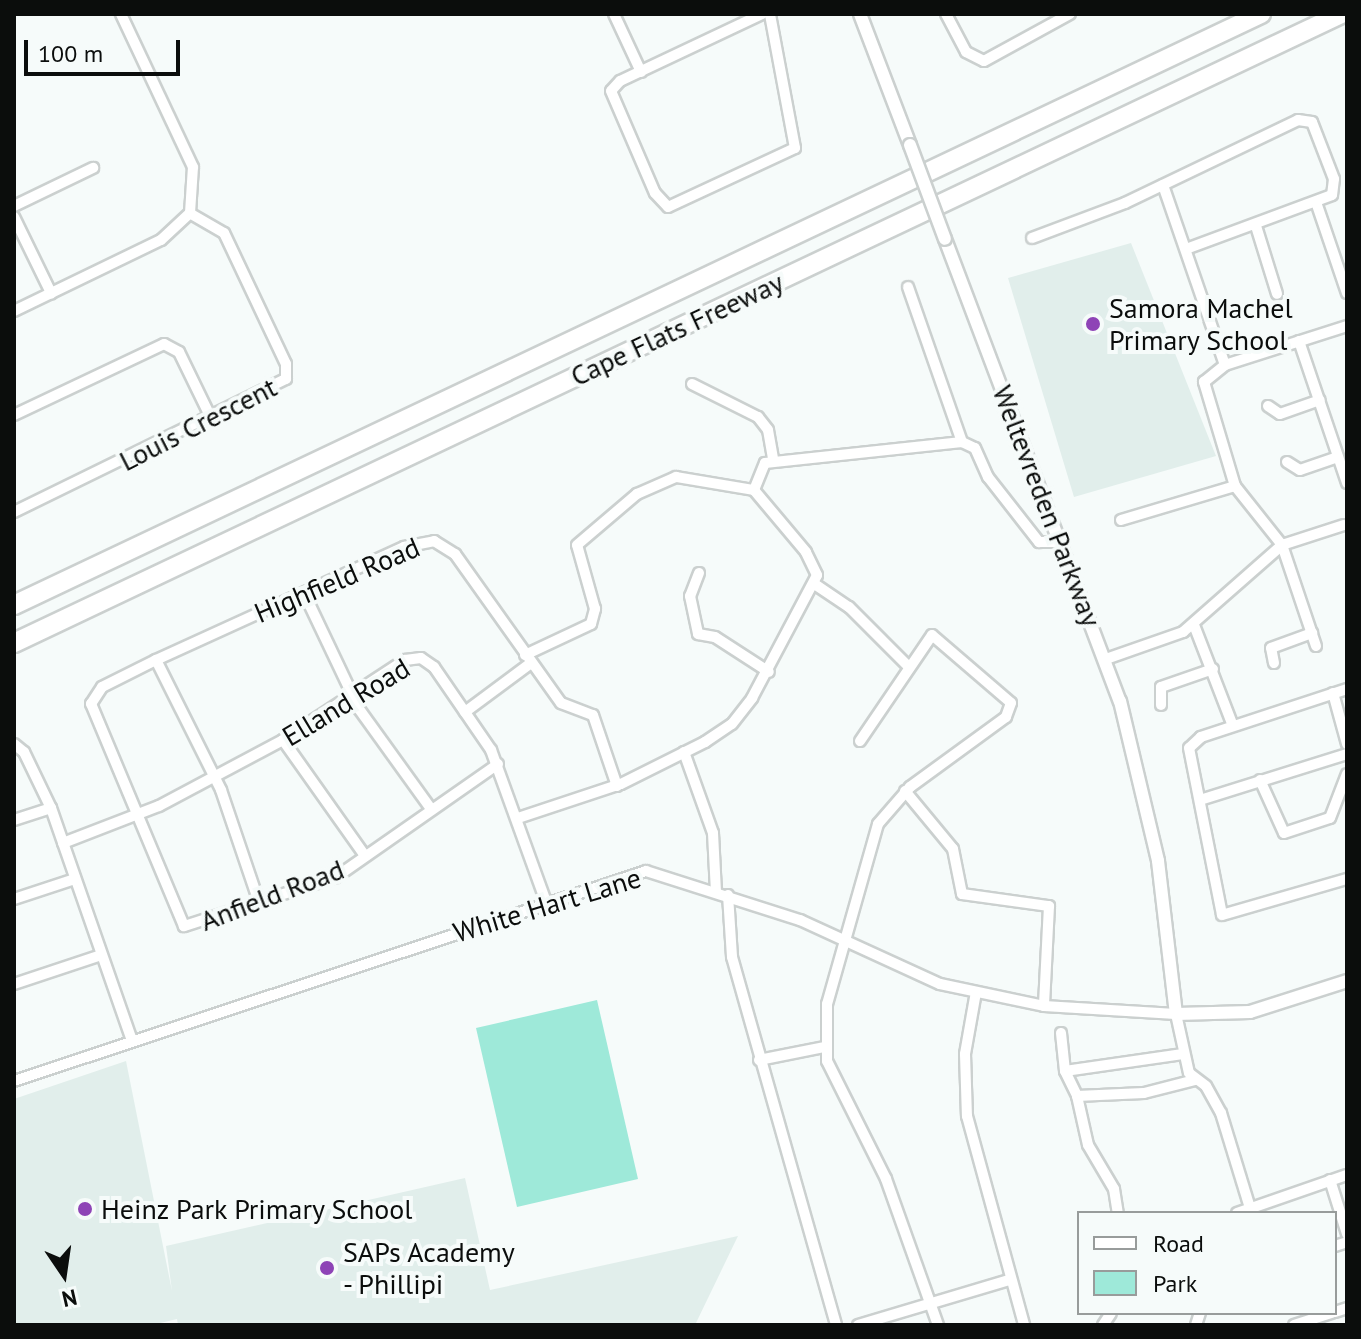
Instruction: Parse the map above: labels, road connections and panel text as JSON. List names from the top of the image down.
{
  "streets": {
    "highway": ["Cape Flats Freeway"],
    "street": [
      "Louis Crescent",
      "Weltevreden Parkway",
      "Highfield Road",
      "Elland Road",
      "Anfield Road",
      "White Hart Lane"
    ]
  },
  "crossings": [
    ["Weltevreden Parkway", "White Hart Lane"],
    ["Highfield Road", "Elland Road"],
    ["Highfield Road", "Anfield Road"],
    ["Elland Road", "Anfield Road"],
    ["Elland Road", "White Hart Lane"]
  ],
  "places": ["Samora Machel Primary School", "Heinz Park Primary School", "SAPs Academy - Phillipi"],
  "legend": ["Road", "Park"],
  "scale_bar": "100 m",
  "north": "bottom"
}
